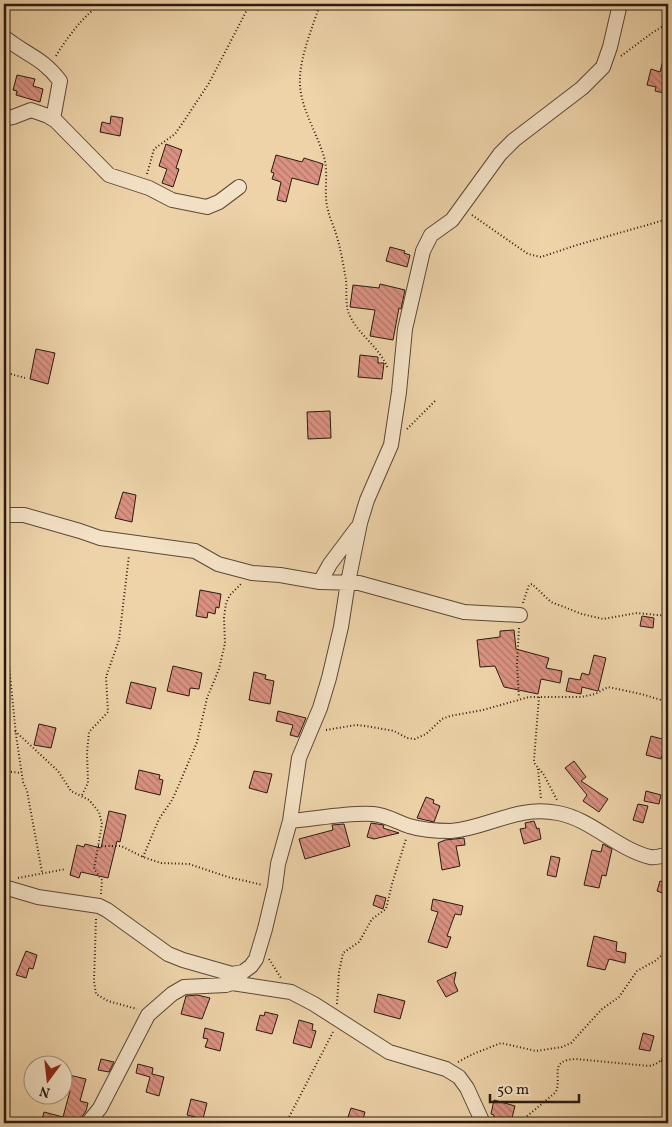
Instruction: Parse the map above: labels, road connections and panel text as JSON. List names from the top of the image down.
{
  "scale_bar": "50 m",
  "north": "bottom"
}
